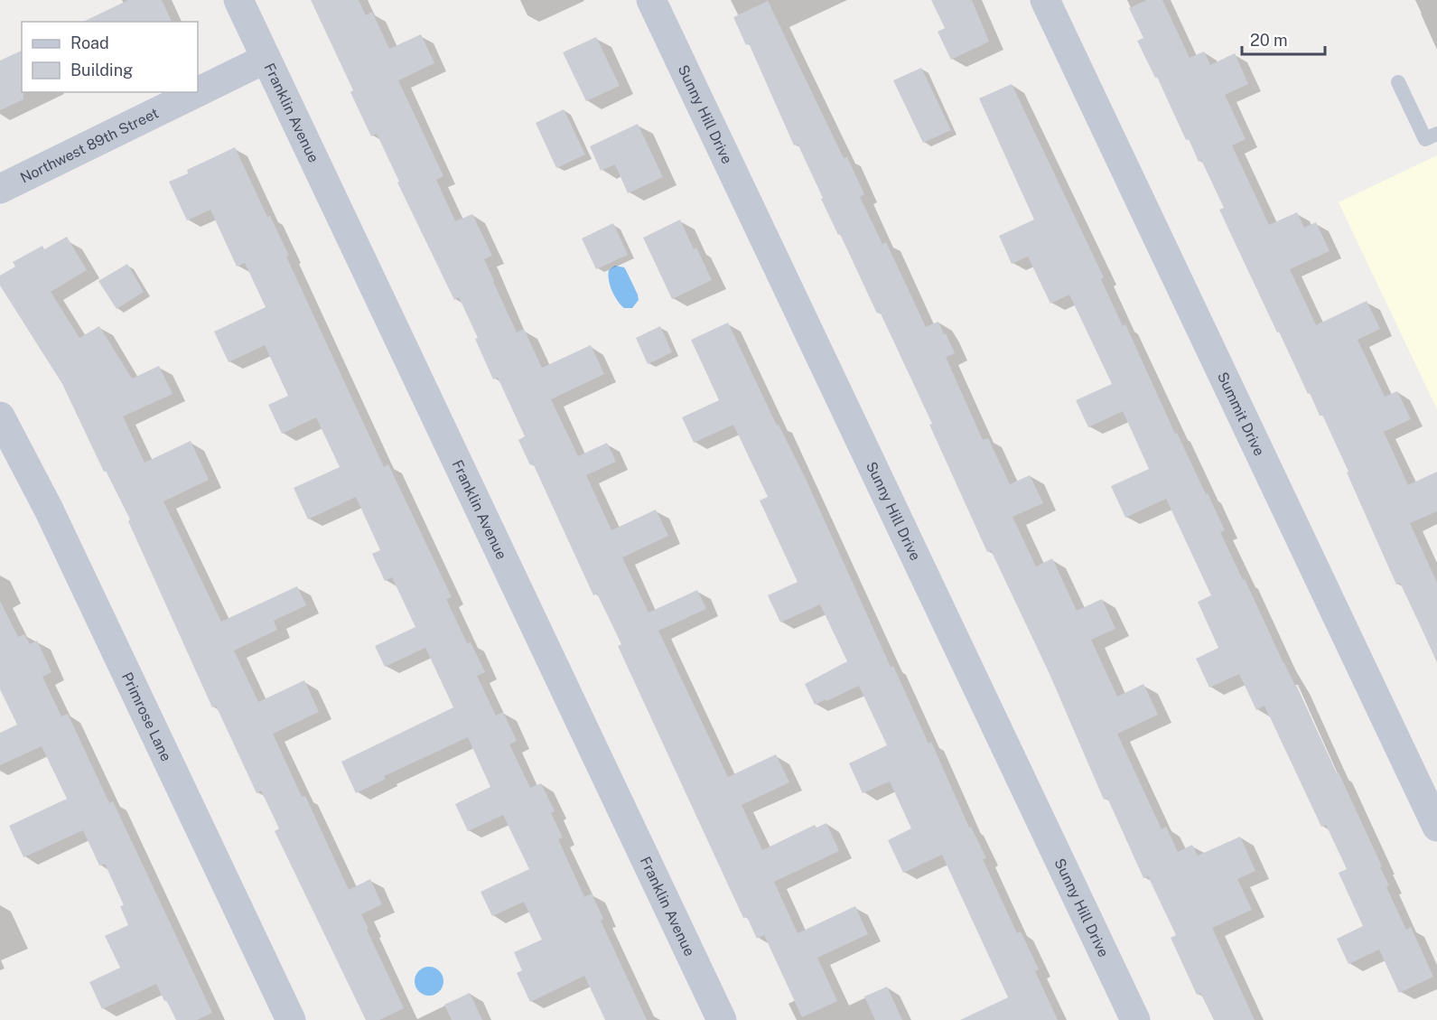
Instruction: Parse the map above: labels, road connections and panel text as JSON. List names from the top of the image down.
{
  "streets": {
    "street": [
      "Franklin Avenue",
      "Sunny Hill Drive",
      "Northwest 89th Street",
      "Summit Drive",
      "Primrose Lane"
    ]
  },
  "crossings": [
    ["Franklin Avenue", "Northwest 89th Street"]
  ],
  "legend": ["Road", "Building"],
  "scale_bar": "20 m"
}
